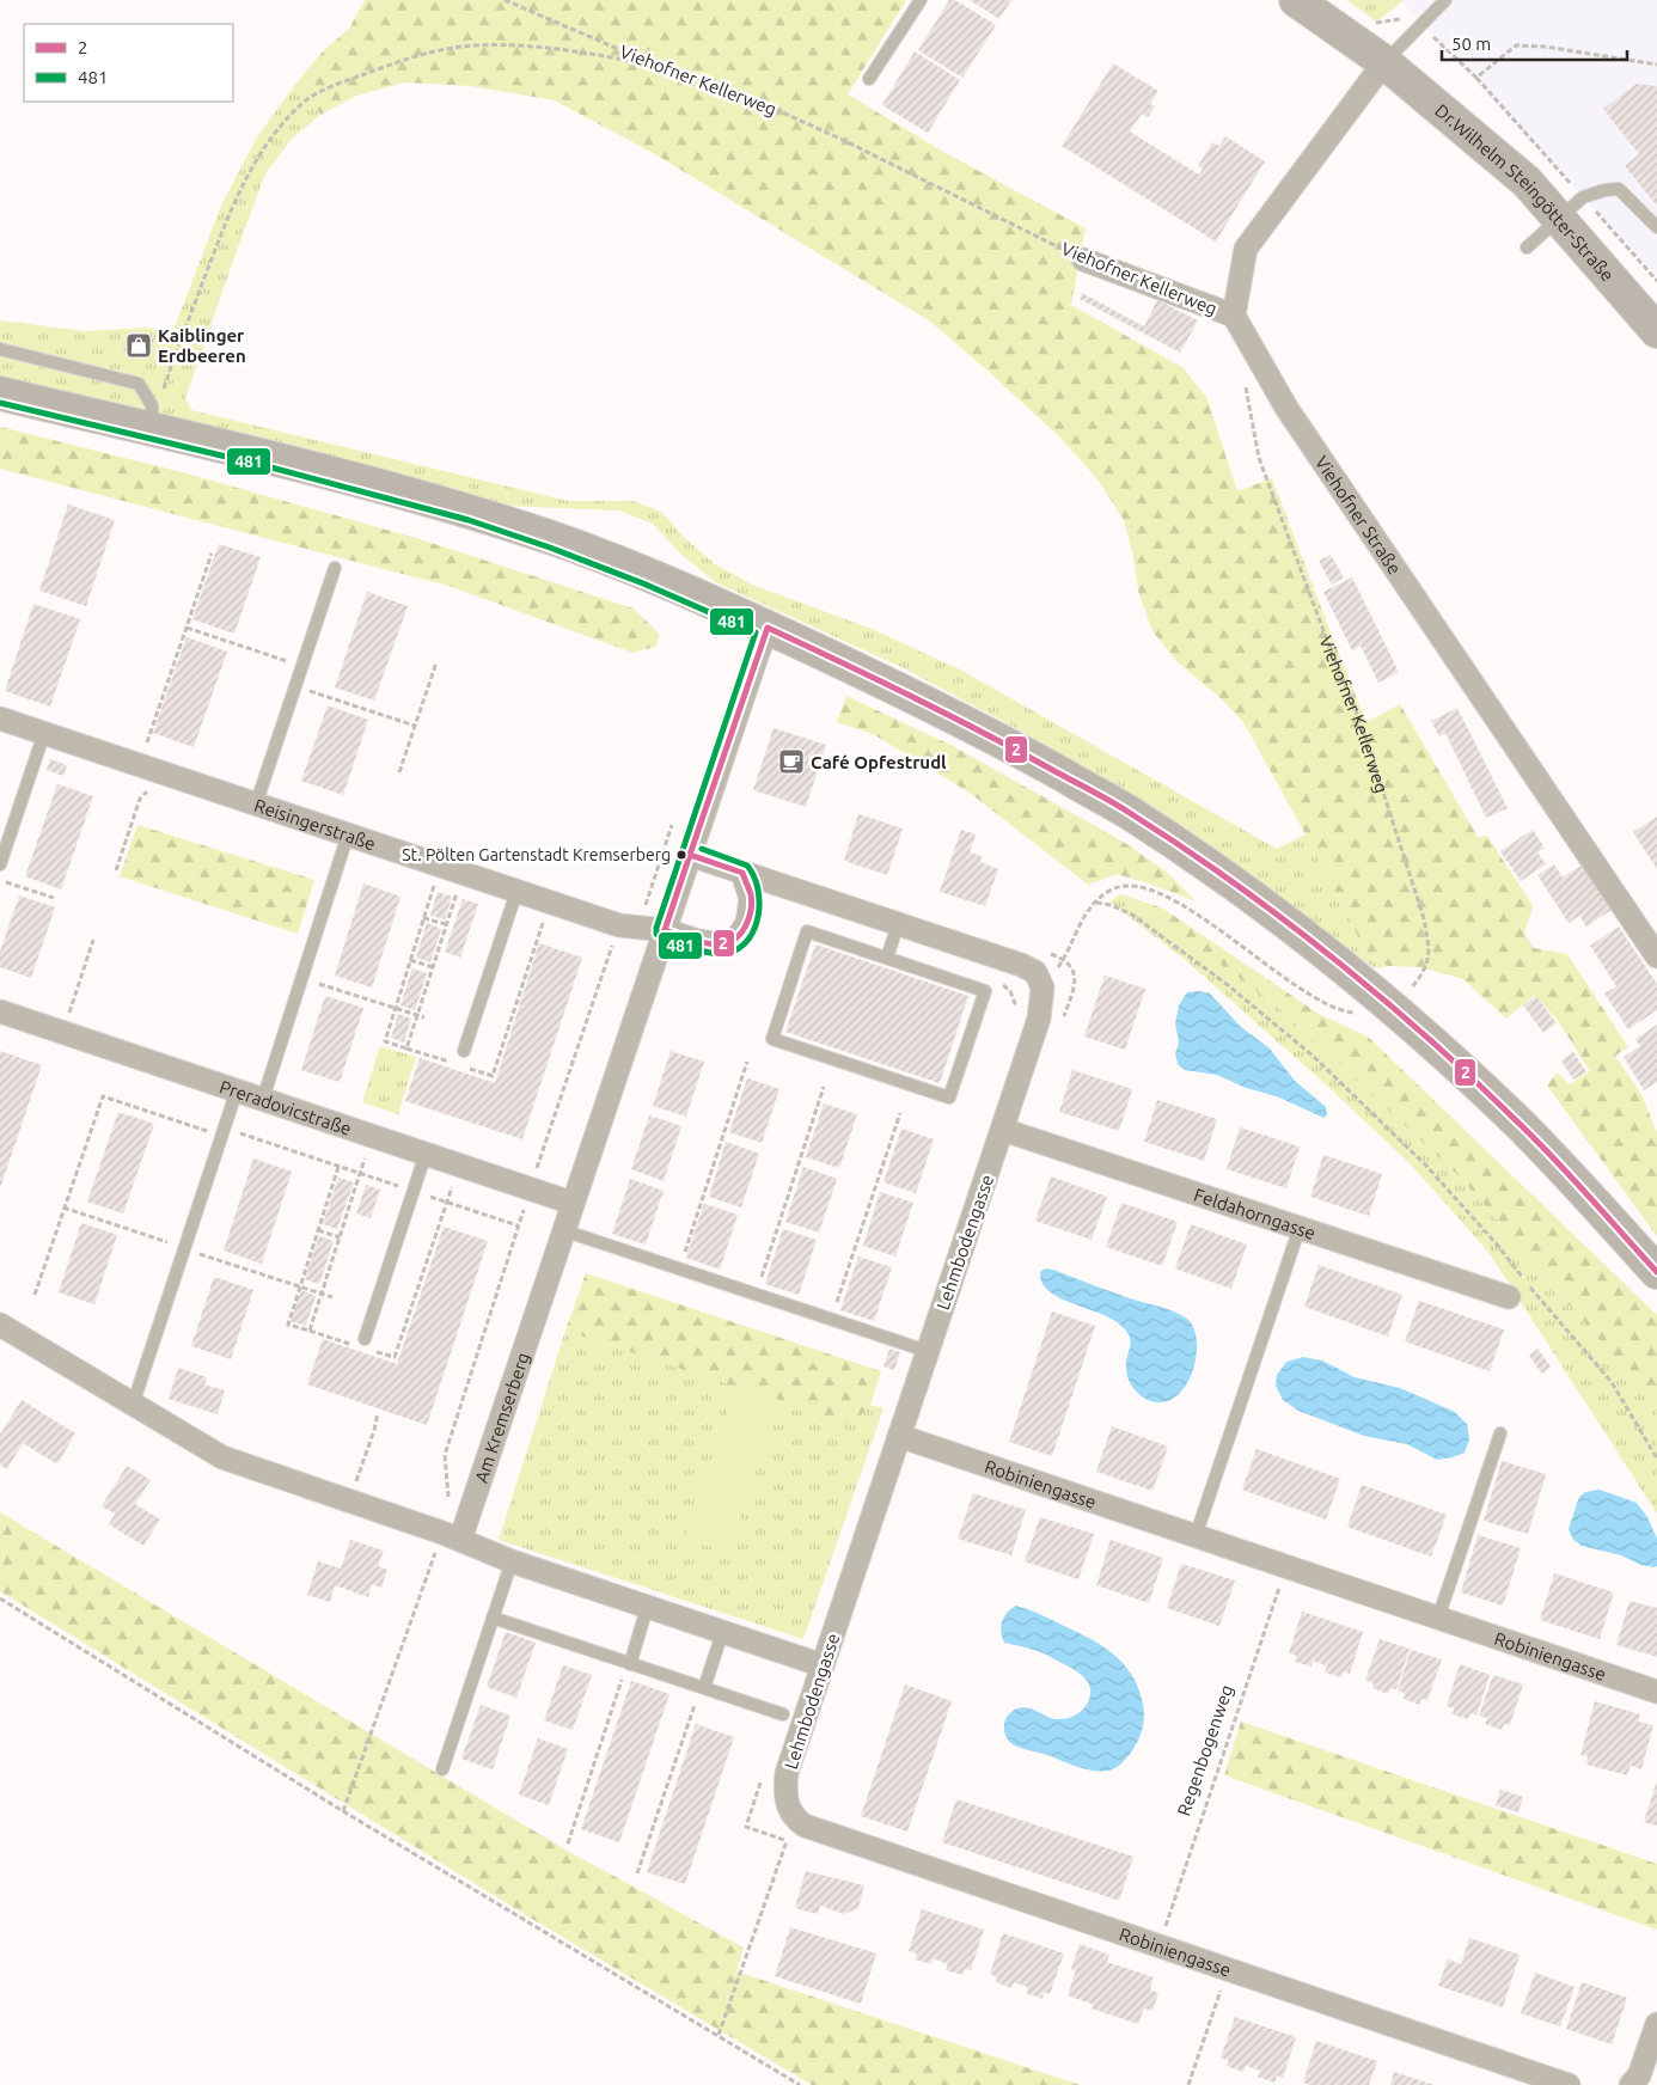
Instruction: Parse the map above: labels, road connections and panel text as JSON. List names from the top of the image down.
{
  "streets": {
    "main road": ["Dr.Wilhelm Steingötter-Straße"],
    "street": [
      "Viehofner Kellerweg",
      "Viehofner Straße",
      "Reisingerstraße",
      "Preradovicstraße",
      "Feldahorngasse",
      "Lehmbodengasse",
      "Am Kremserberg",
      "Robiniengasse"
    ],
    "path": ["Regenbogenweg"]
  },
  "crossings": [
    ["Viehofner Kellerweg", "Viehofner Straße"],
    ["Reisingerstraße", "Am Kremserberg"],
    ["Preradovicstraße", "Am Kremserberg"],
    ["Feldahorngasse", "Lehmbodengasse"],
    ["Lehmbodengasse", "Robiniengasse"],
    ["Robiniengasse", "Regenbogenweg"]
  ],
  "places": {
    "shop": ["Kaiblinger Erdbeeren"],
    "cafe": ["Café Opfestrudl"],
    "other": ["St. Pölten Gartenstadt Kremserberg"]
  },
  "lines": ["transit line 481", "transit line 2"],
  "legend": ["2", "481"],
  "scale_bar": "50 m"
}
